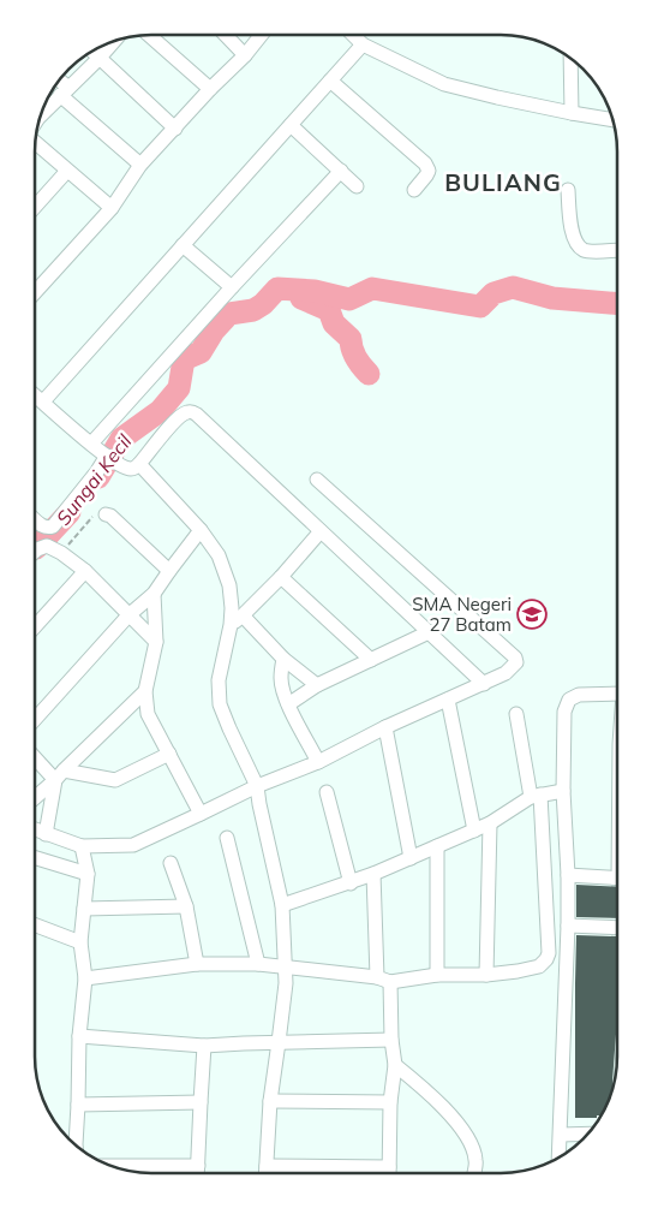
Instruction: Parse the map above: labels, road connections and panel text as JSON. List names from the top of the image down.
{
  "districts": ["BULIANG"],
  "water": ["Sungai Kecil"],
  "places": {
    "school or university": ["SMA Negeri 27 Batam"]
  }
}
